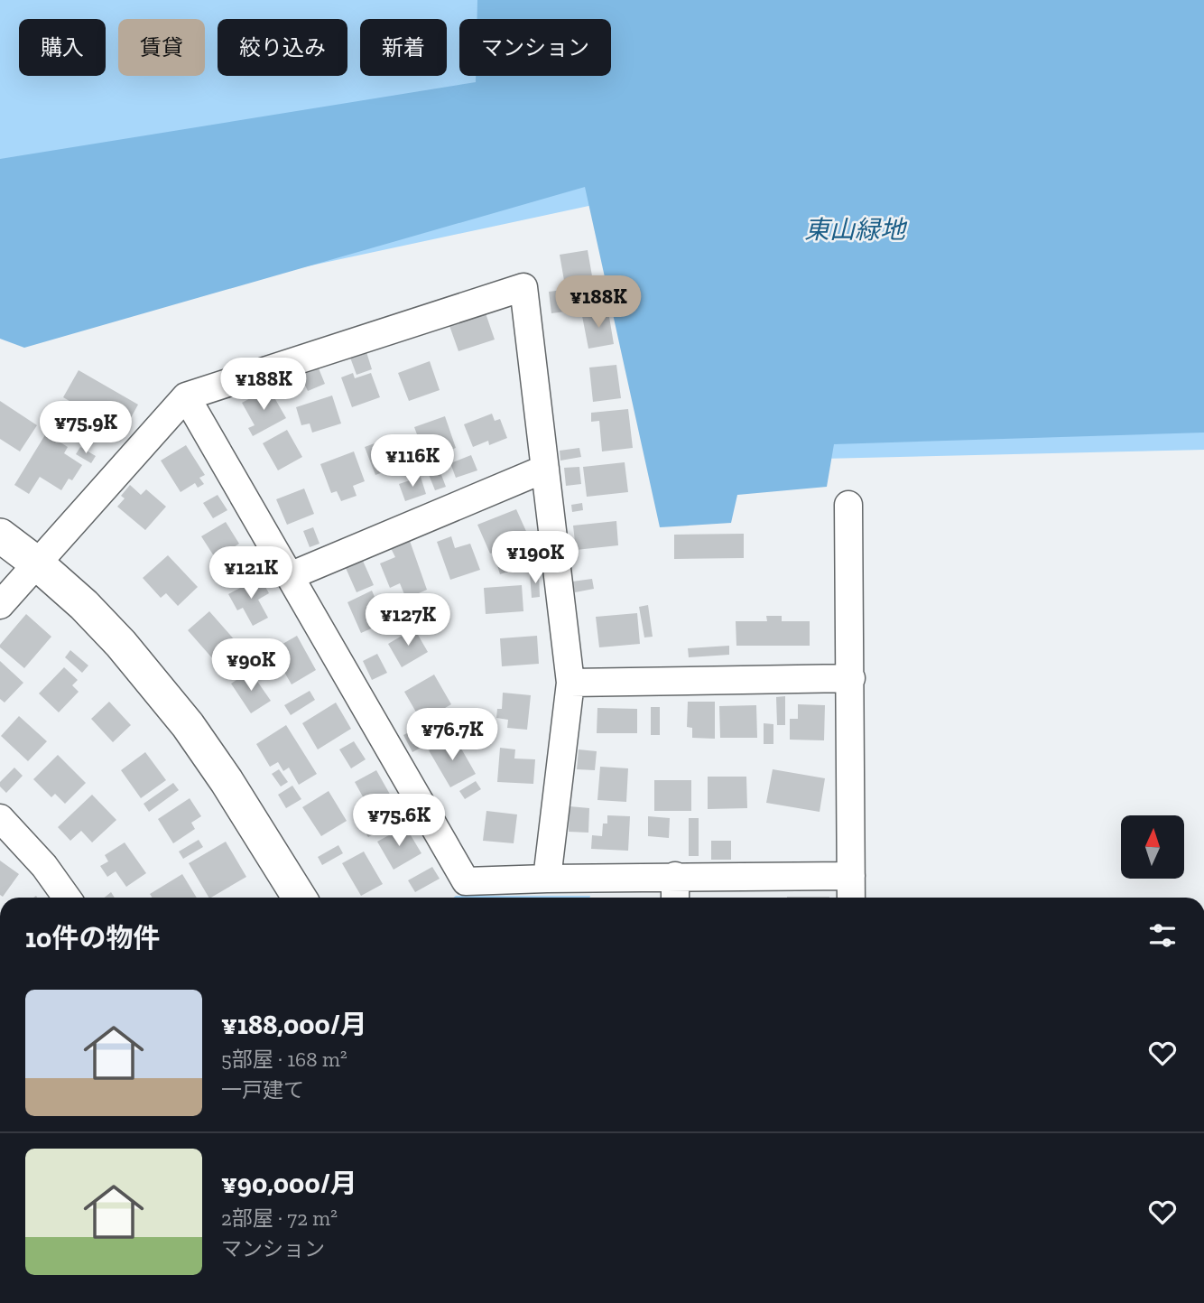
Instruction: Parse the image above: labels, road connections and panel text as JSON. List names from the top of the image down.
{
  "parks": ["東山緑地"],
  "north": "top",
  "page": {
    "chip": [
      "購入",
      "賃貸",
      "絞り込み",
      "新着",
      "マンション"
    ],
    "price": [
      "¥188K",
      "¥188K",
      "¥75.9K",
      "¥116K",
      "¥190K",
      "¥121K",
      "¥127K",
      "¥90K",
      "¥76.7K",
      "¥75.6K"
    ],
    "heading": "10件の物件",
    "list": [
      {
        "name": "¥188,000/月",
        "note": "5部屋 · 168 m² · 一戸建て"
      },
      {
        "name": "¥90,000/月",
        "note": "2部屋 · 72 m² · マンション"
      }
    ]
  }
}
